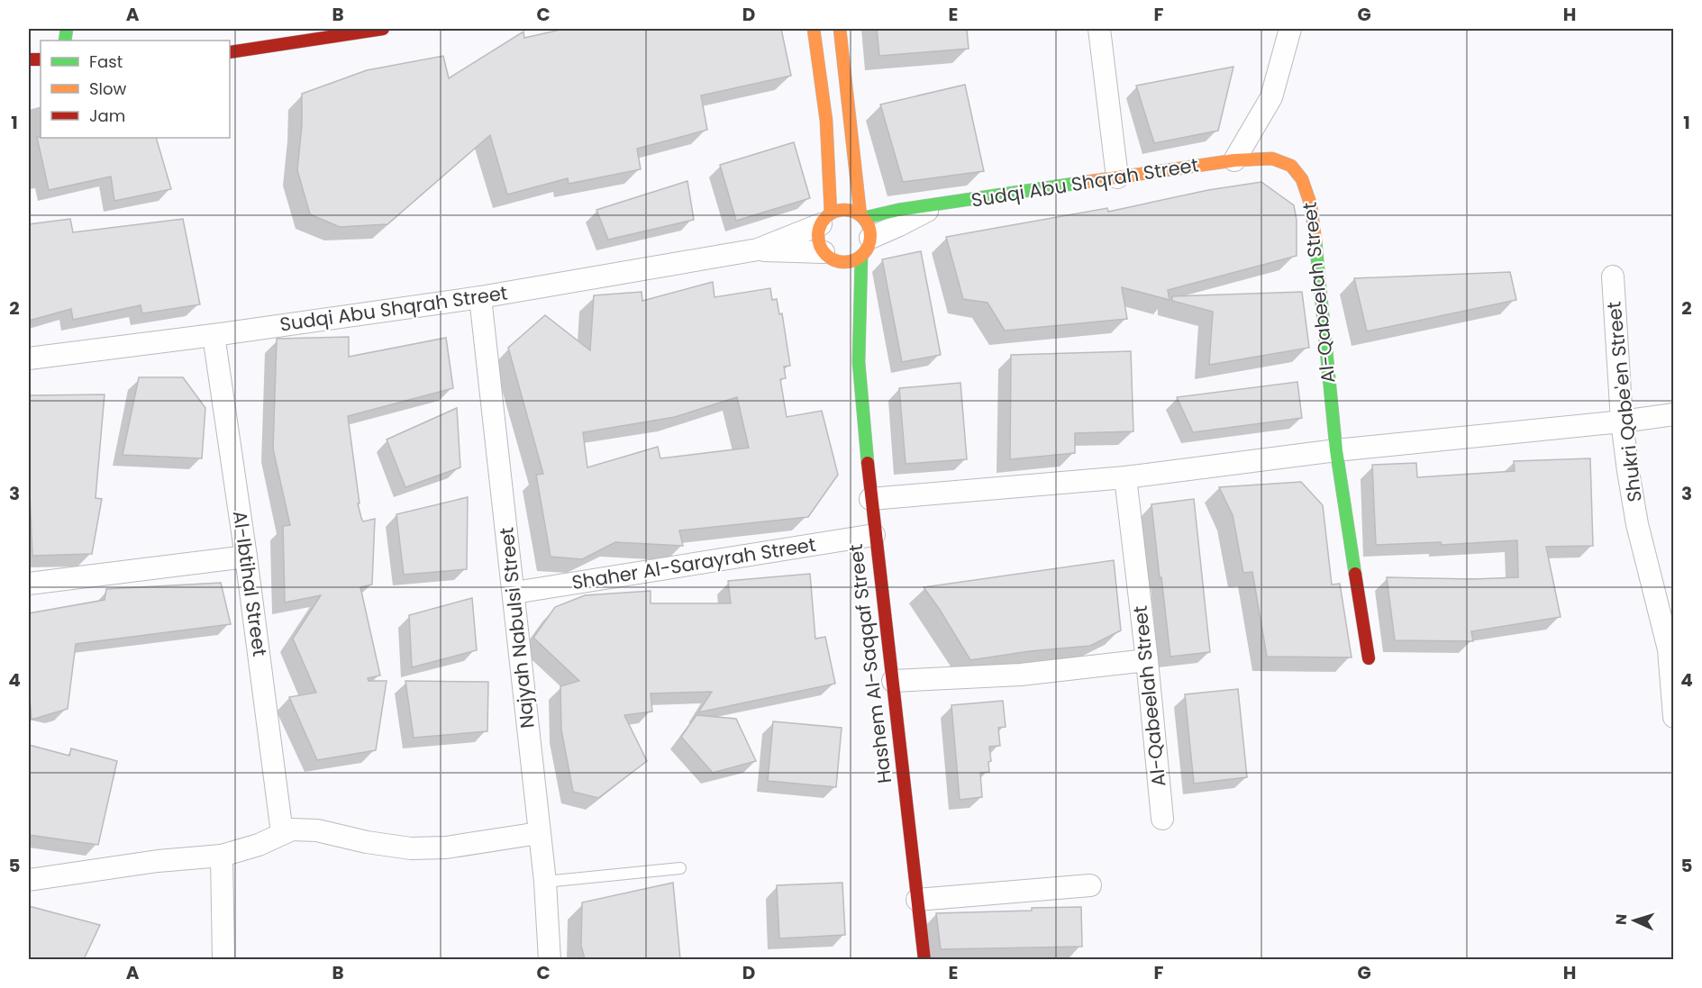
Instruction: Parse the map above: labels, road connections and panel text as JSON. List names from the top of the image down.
{
  "streets": {
    "street": [
      "Sudqi Abu Shqrah Street",
      "Al-Qabeelah Street",
      "Shukri Qabe'en Street",
      "Shaher Al-Sarayrah Street",
      "Al-Ibtihal Street",
      "Najyah Nabulsi Street",
      "Hashem Al-Saqqaf Street"
    ]
  },
  "crossings": [
    ["Sudqi Abu Shqrah Street", "Al-Qabeelah Street"],
    ["Sudqi Abu Shqrah Street", "Al-Ibtihal Street"],
    ["Sudqi Abu Shqrah Street", "Najyah Nabulsi Street"],
    ["Sudqi Abu Shqrah Street", "Hashem Al-Saqqaf Street"],
    ["Shaher Al-Sarayrah Street", "Najyah Nabulsi Street"],
    ["Shaher Al-Sarayrah Street", "Hashem Al-Saqqaf Street"]
  ],
  "legend": ["Fast", "Slow", "Jam"],
  "north": "left",
  "grid": {
    "columns": [
      "A",
      "B",
      "C",
      "D",
      "E",
      "F",
      "G",
      "H"
    ],
    "rows": [
      "1",
      "2",
      "3",
      "4",
      "5"
    ]
  }
}
